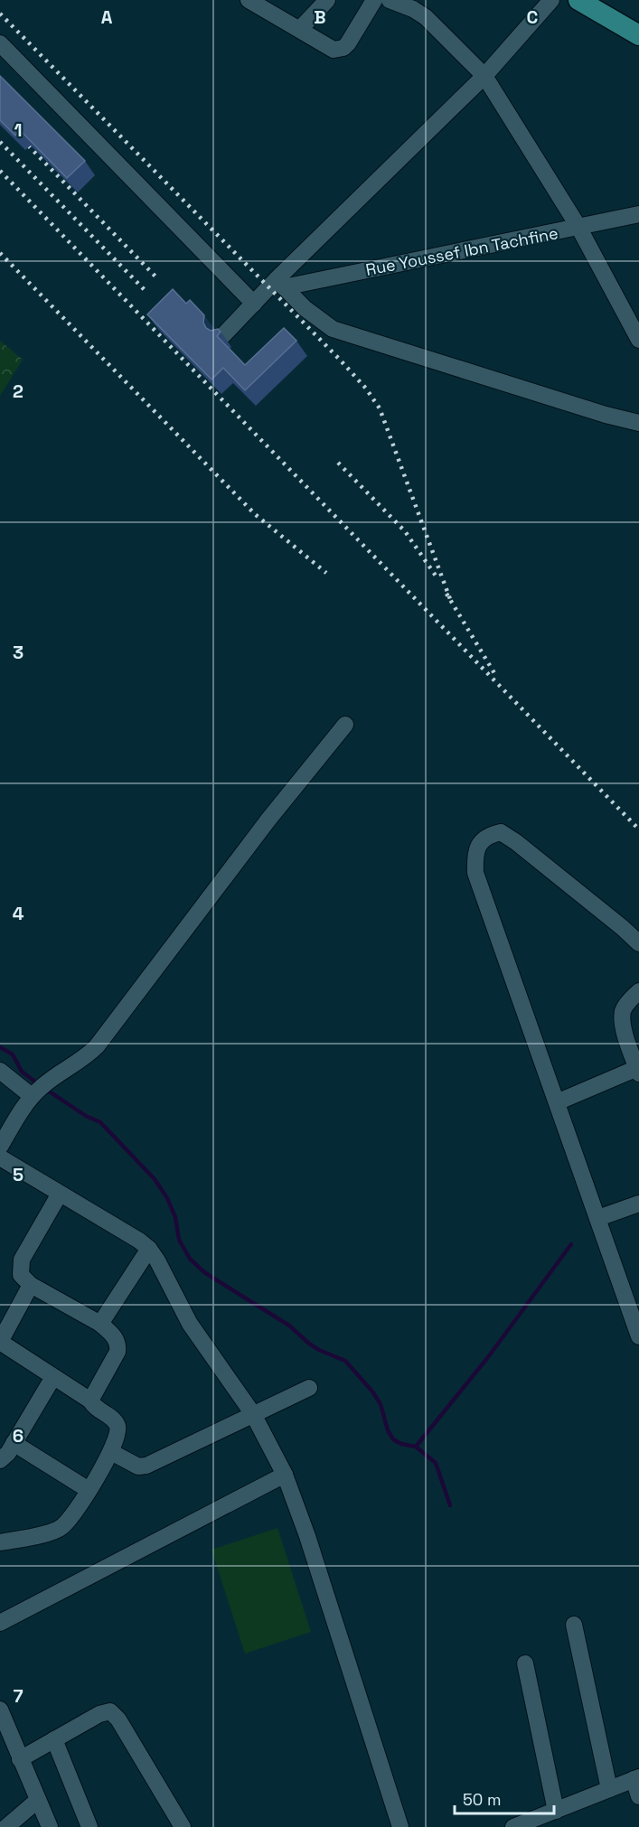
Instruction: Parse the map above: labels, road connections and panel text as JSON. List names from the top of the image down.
{
  "streets": {
    "street": ["Rue Youssef Ibn Tachfine"]
  },
  "scale_bar": "50 m",
  "grid": {
    "columns": ["A", "B", "C"],
    "rows": [
      "1",
      "2",
      "3",
      "4",
      "5",
      "6",
      "7"
    ]
  }
}
